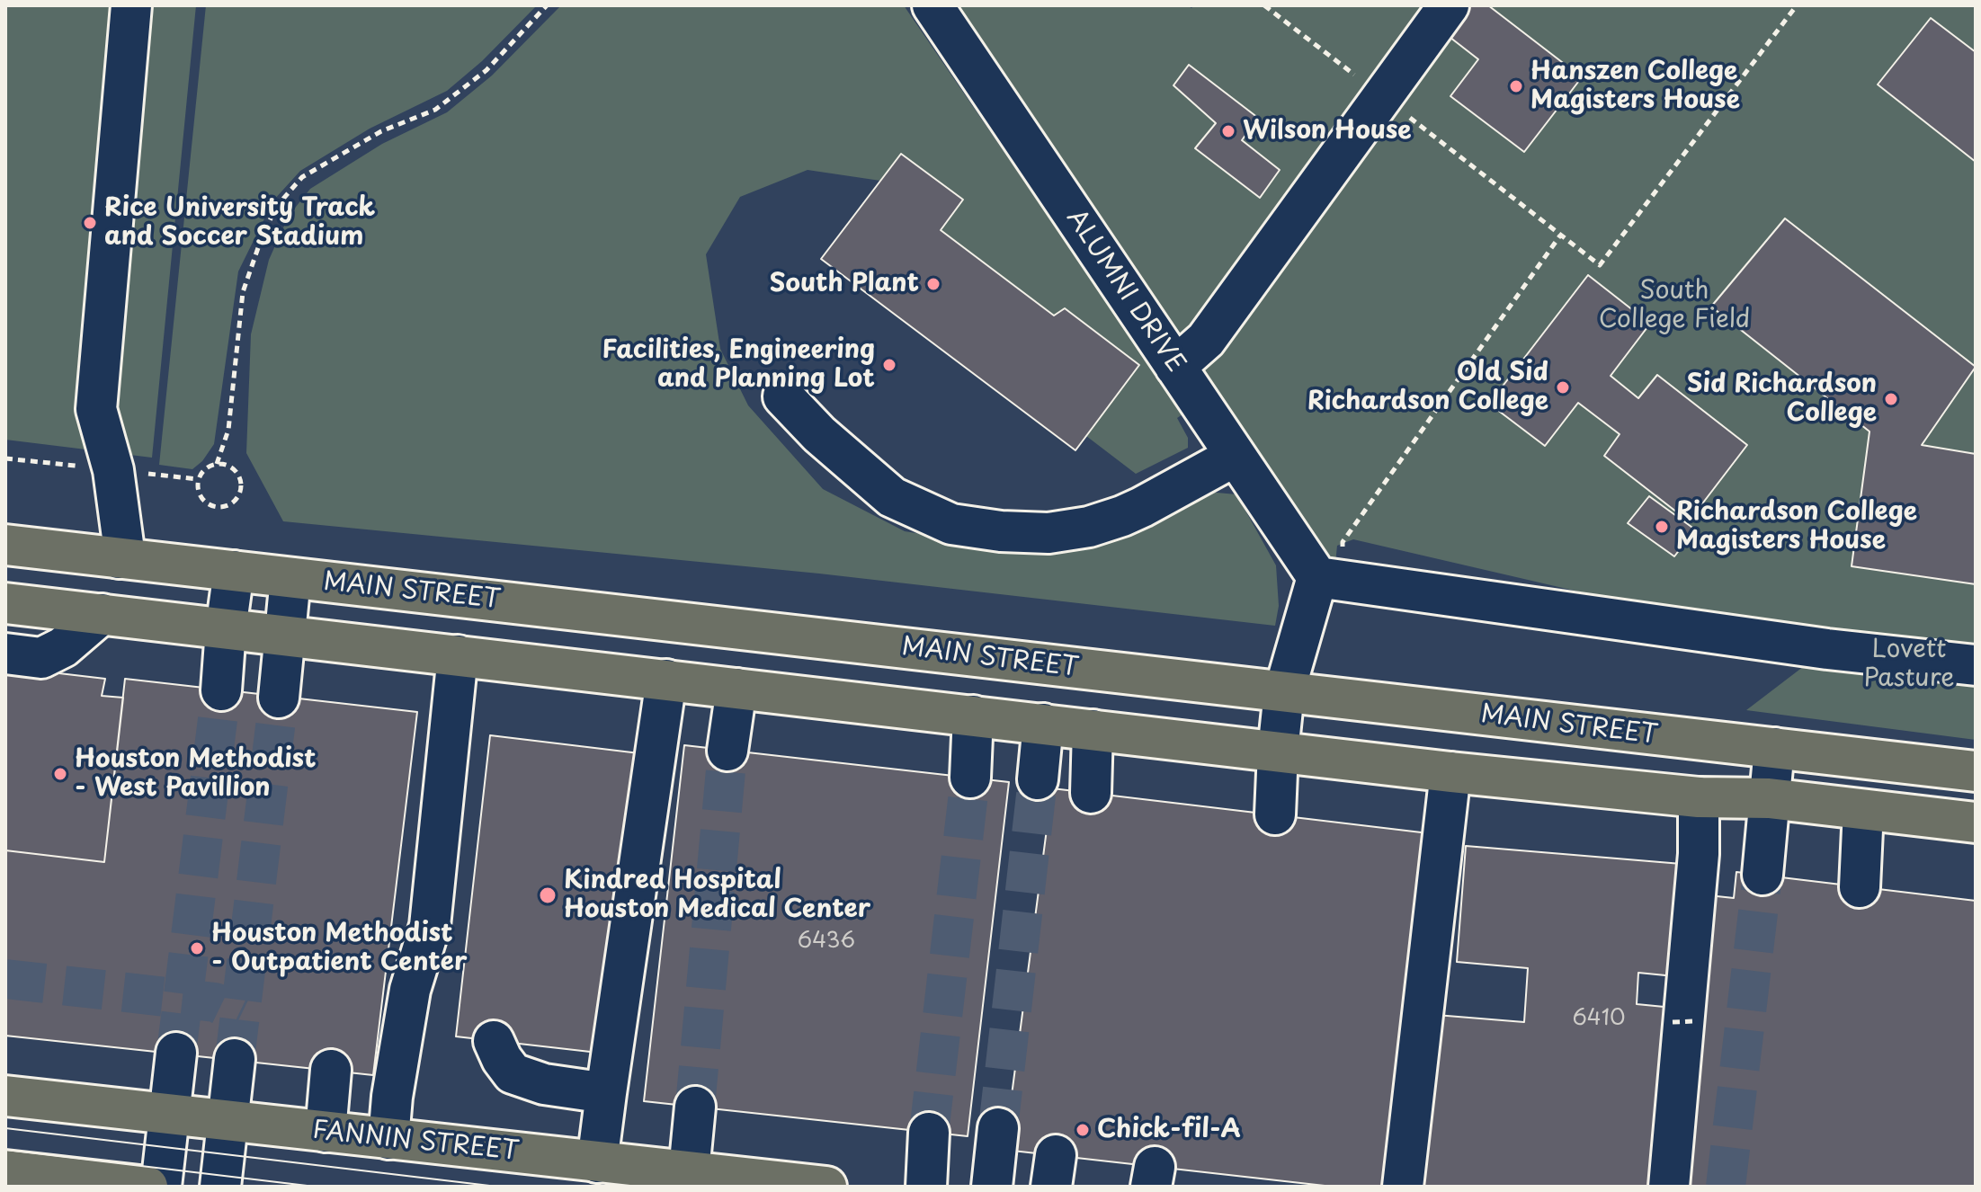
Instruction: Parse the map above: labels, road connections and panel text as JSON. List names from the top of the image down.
{
  "streets": {
    "main road": ["MAIN STREET", "FANNIN STREET"],
    "street": ["ALUMNI DRIVE"]
  },
  "parks": ["South College Field", "Lovett Pasture"],
  "places": [
    "Hanszen College Magisters House",
    "Wilson House",
    "Rice University Track and Soccer Stadium",
    "South Plant",
    "Facilities, Engineering and Planning Lot",
    "Old Sid Richardson College",
    "Sid Richardson College",
    "Richardson College Magisters House",
    "Houston Methodist - West Pavillion",
    "Kindred Hospital Houston Medical Center",
    "Houston Methodist - Outpatient Center",
    "Chick-fil-A"
  ],
  "house_numbers": ["6436", "6410"]
}
